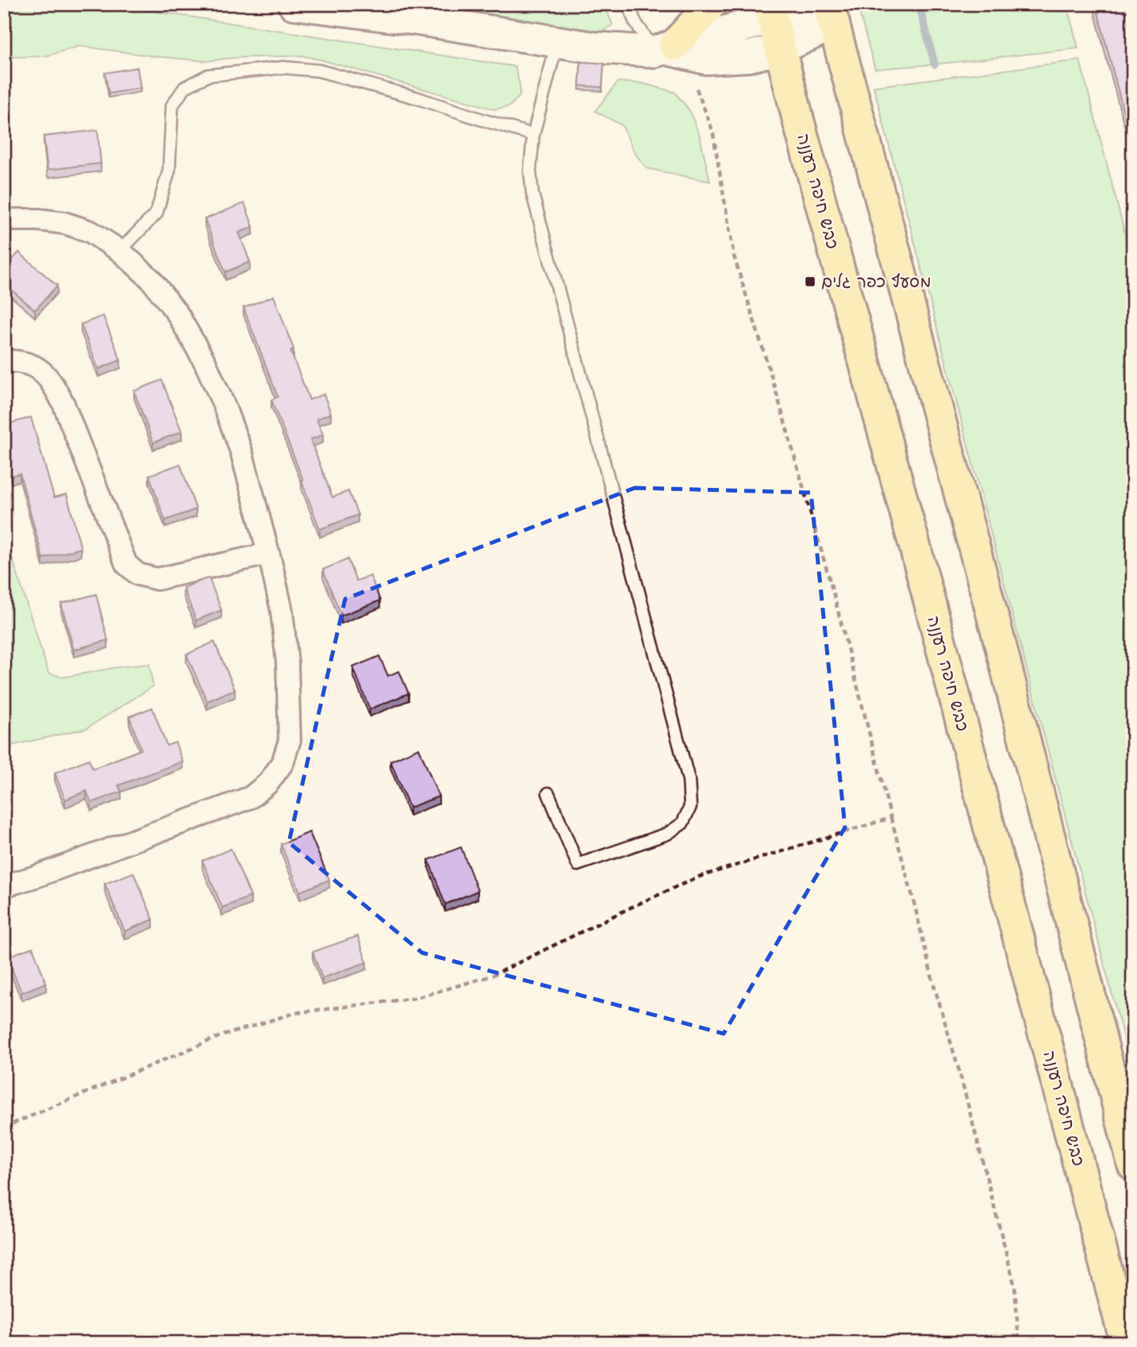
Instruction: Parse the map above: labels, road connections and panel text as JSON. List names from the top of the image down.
{
  "streets": {
    "highway": ["כביש חיפה רעננה"]
  },
  "places": {
    "transit": ["מסעף כפר גלים"]
  }
}
